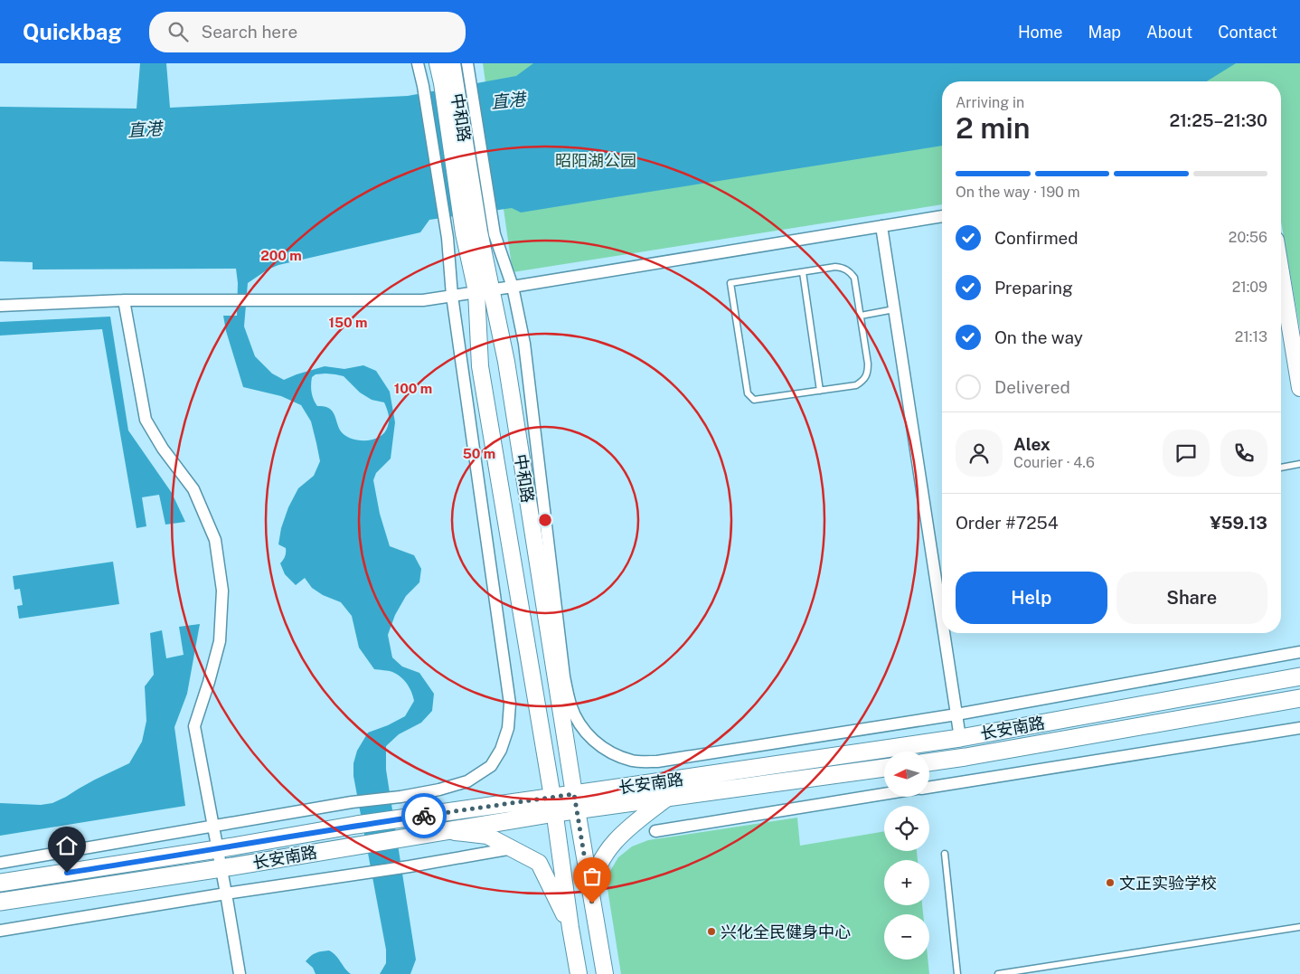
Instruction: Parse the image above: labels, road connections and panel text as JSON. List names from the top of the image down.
{
  "streets": {
    "main road": ["中和路", "长安南路"]
  },
  "crossings": [
    ["中和路", "长安南路"]
  ],
  "water": ["直港"],
  "parks": ["昭阳湖公园"],
  "places": ["文正实验学校", "兴化全民健身中心"],
  "north": "left",
  "page": {
    "header": "Quickbag",
    "search": "Search here",
    "nav": [
      "Home",
      "Map",
      "About",
      "Contact"
    ],
    "heading": ["2 min", "Arriving in", "21:25–21:30"],
    "panel": [
      "Alex",
      "Courier · 4.6",
      "Order #7254",
      "¥59.13"
    ],
    "bar": "On the way · 190 m",
    "list": [
      ["Confirmed", "20:56"],
      ["Preparing", "21:09"],
      ["On the way", "21:13"],
      "Delivered"
    ],
    "buttons": ["Help", "Share"],
    "map_buttons": ["+", "−"]
  },
  "rings": [
    "200 m",
    "150 m",
    "100 m",
    "50 m"
  ]
}
